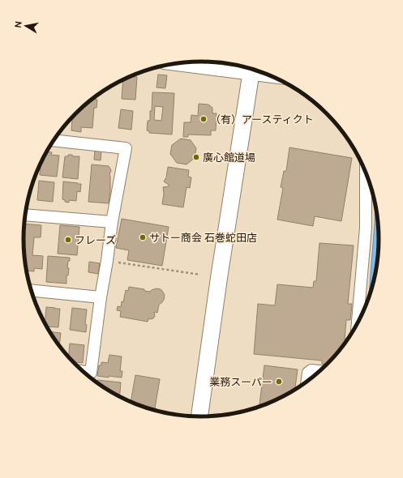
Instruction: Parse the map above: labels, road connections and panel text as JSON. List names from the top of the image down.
{
  "places": [
    "（有）アースティクト",
    "廣心館道場",
    "サトー商会 石巻蛇田店",
    "フレーズ",
    "業務スーパー"
  ],
  "north": "left"
}
